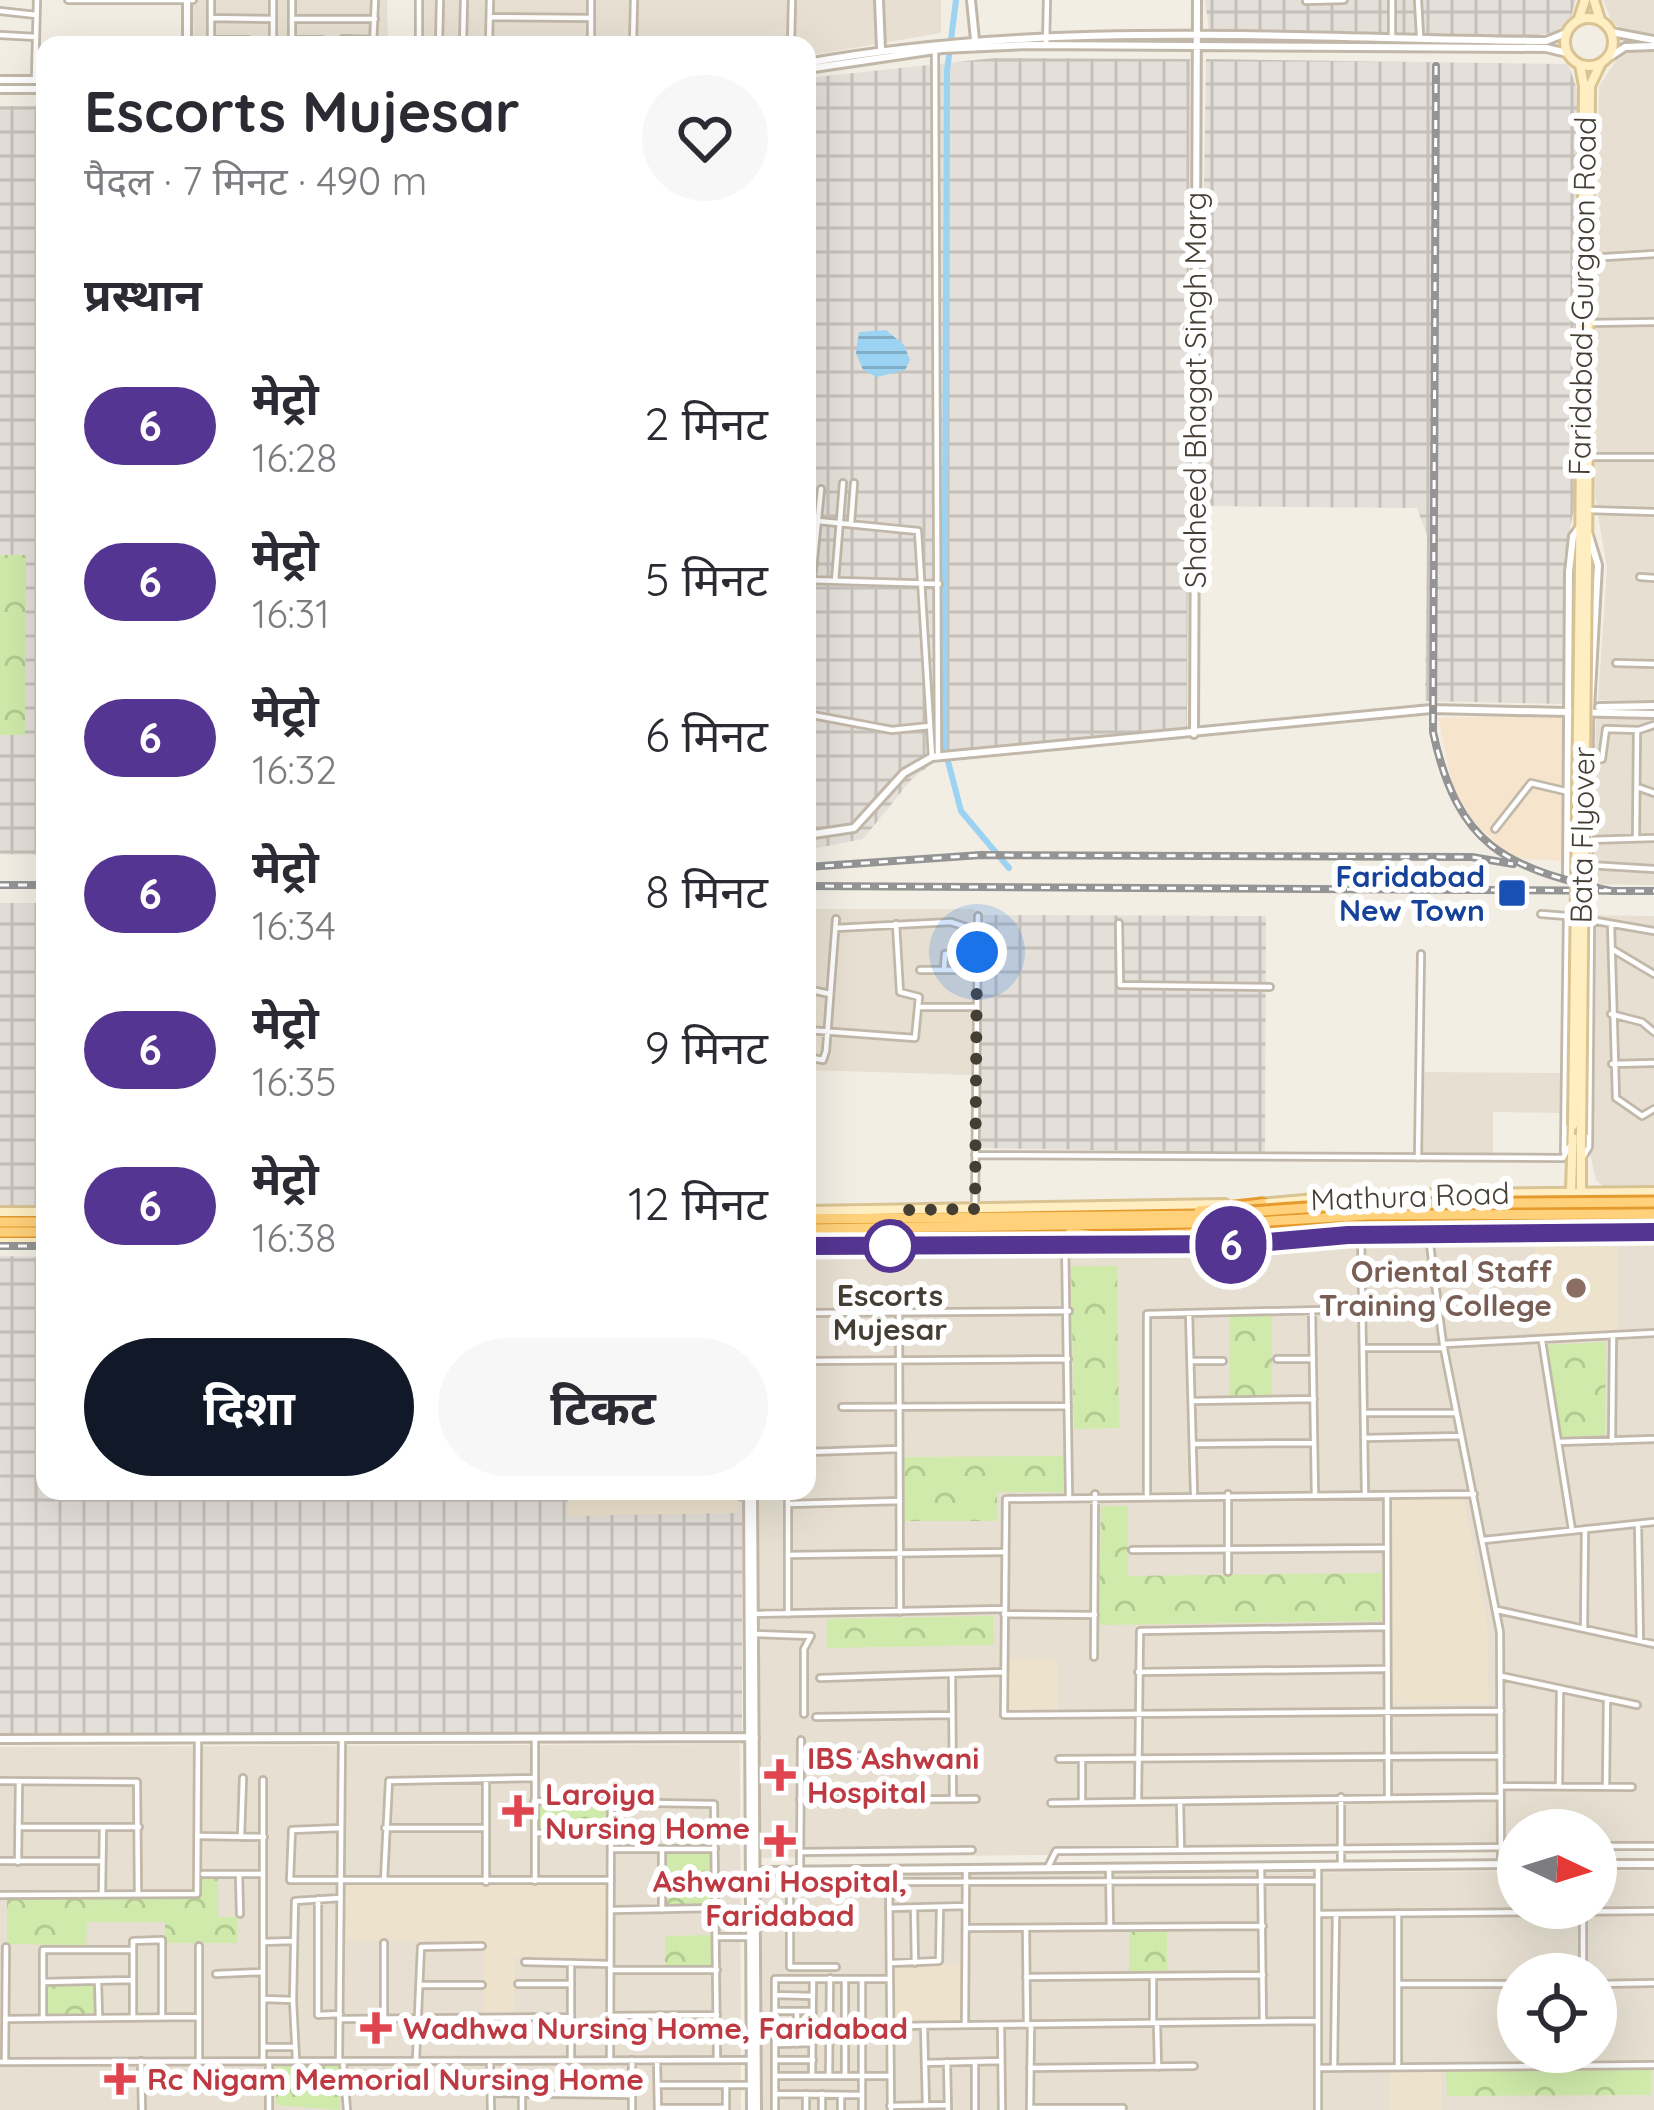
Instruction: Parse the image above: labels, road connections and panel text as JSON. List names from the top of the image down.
{
  "streets": {
    "main road": ["Faridabad-Gurgaon Road", "Bata Flyover", "Mathura Road"],
    "street": ["Shaheed Bhagat Singh Marg"]
  },
  "crossings": [
    ["Faridabad-Gurgaon Road", "Bata Flyover"]
  ],
  "places": {
    "transit": ["Faridabad New Town"],
    "other": ["Escorts Mujesar", "Oriental Staff Training College"],
    "health": [
      "IBS Ashwani Hospital",
      "Laroiya Nursing Home",
      "Ashwani Hospital, Faridabad",
      "Wadhwa Nursing Home, Faridabad",
      "Rc Nigam Memorial Nursing Home"
    ]
  },
  "lines": ["metro line 6"],
  "north": "right",
  "page": {
    "on_map": "6",
    "heading": [
      ["Escorts Mujesar", "पैदल · 7 मिनट · 490 m"],
      "प्रस्थान"
    ],
    "list": [
      {
        "mark": "6",
        "name": "मेट्रो",
        "note": "16:28",
        "value": "2 मिनट"
      },
      {
        "mark": "6",
        "name": "मेट्रो",
        "note": "16:31",
        "value": "5 मिनट"
      },
      {
        "mark": "6",
        "name": "मेट्रो",
        "note": "16:32",
        "value": "6 मिनट"
      },
      {
        "mark": "6",
        "name": "मेट्रो",
        "note": "16:34",
        "value": "8 मिनट"
      },
      {
        "mark": "6",
        "name": "मेट्रो",
        "note": "16:35",
        "value": "9 मिनट"
      },
      {
        "mark": "6",
        "name": "मेट्रो",
        "note": "16:38",
        "value": "12 मिनट"
      }
    ],
    "buttons": ["दिशा", "टिकट"]
  }
}
